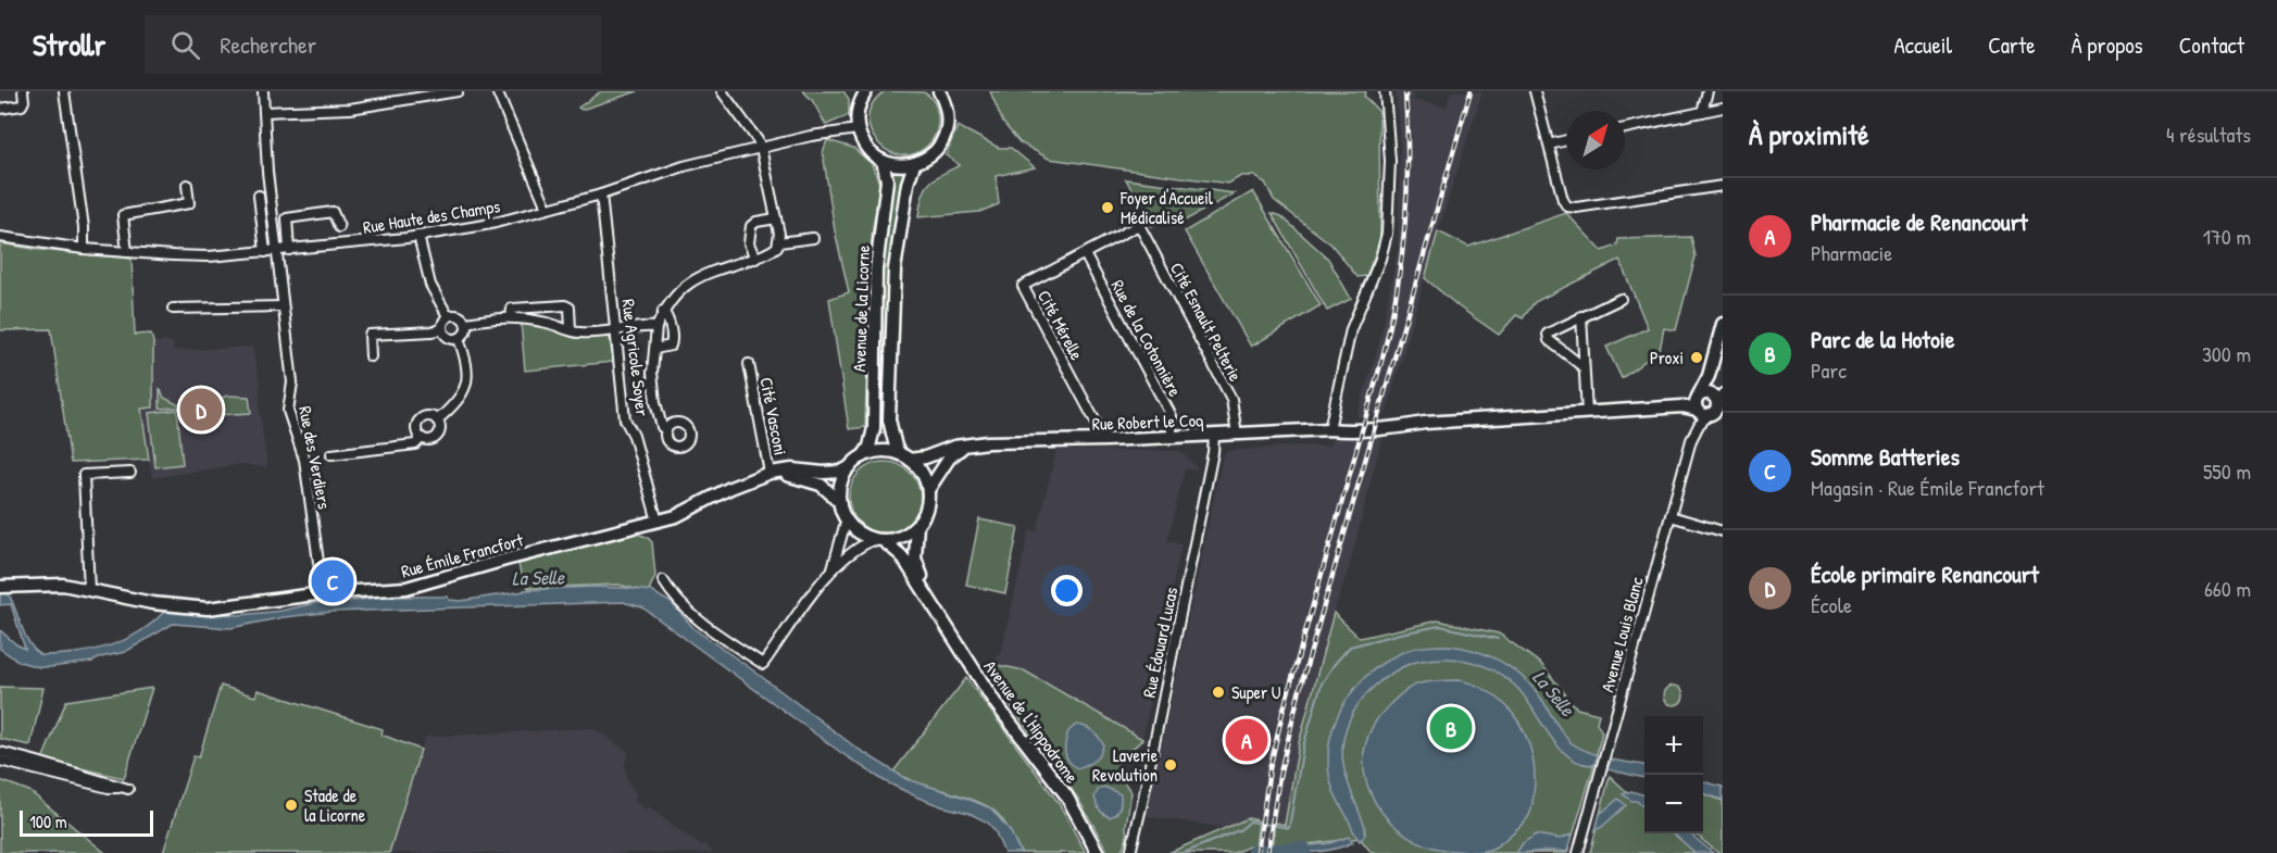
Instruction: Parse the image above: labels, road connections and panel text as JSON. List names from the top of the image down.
{
  "streets": {
    "street": [
      "Rue Haute des Champs",
      "Avenue de la Licorne",
      "Cité Esnault Pelterie",
      "Cité Mérelle",
      "Rue de la Cotonnière",
      "Rue Agricole Soyer",
      "Cité Vasconi",
      "Rue Robert le Coq",
      "Rue des Verdiers",
      "Rue Émile Francfort",
      "Avenue Louis Blanc",
      "Rue Édouard Lucas",
      "Avenue de l'Hippodrome"
    ]
  },
  "crossings": [
    ["Rue Haute des Champs", "Rue Agricole Soyer"],
    ["Rue Haute des Champs", "Rue des Verdiers"],
    ["Avenue de la Licorne", "Rue Robert le Coq"],
    ["Avenue de la Licorne", "Avenue de l'Hippodrome"],
    ["Cité Esnault Pelterie", "Cité Mérelle"],
    ["Cité Esnault Pelterie", "Rue de la Cotonnière"],
    ["Cité Esnault Pelterie", "Rue Robert le Coq"],
    ["Cité Mérelle", "Rue de la Cotonnière"],
    ["Cité Mérelle", "Rue Robert le Coq"],
    ["Rue de la Cotonnière", "Rue Robert le Coq"],
    ["Rue Agricole Soyer", "Rue Émile Francfort"],
    ["Rue Robert le Coq", "Rue Édouard Lucas"],
    ["Rue Robert le Coq", "Avenue de l'Hippodrome"],
    ["Rue des Verdiers", "Rue Émile Francfort"]
  ],
  "water": ["La Selle"],
  "places": [
    "Foyer d'Accueil Médicalisé",
    "Proxi",
    "Super U",
    "Laverie Revolution",
    "Stade de la Licorne"
  ],
  "scale_bar": "100 m",
  "north": "top right",
  "page": {
    "header": "Strollr",
    "search": "Rechercher",
    "nav": [
      "Accueil",
      "Carte",
      "À propos",
      "Contact"
    ],
    "heading": ["À proximité", "4 résultats"],
    "list": [
      {
        "mark": "A",
        "name": "Pharmacie de Renancourt",
        "note": "Pharmacie",
        "value": "170 m"
      },
      {
        "mark": "B",
        "name": "Parc de la Hotoie",
        "note": "Parc",
        "value": "300 m"
      },
      {
        "mark": "C",
        "name": "Somme Batteries",
        "note": "Magasin · Rue Émile Francfort",
        "value": "550 m"
      },
      {
        "mark": "D",
        "name": "École primaire Renancourt",
        "note": "École",
        "value": "660 m"
      }
    ],
    "pins": [
      "D",
      "C",
      "B",
      "A"
    ],
    "map_buttons": ["+", "−"],
    "scale": "100 m"
  }
}
